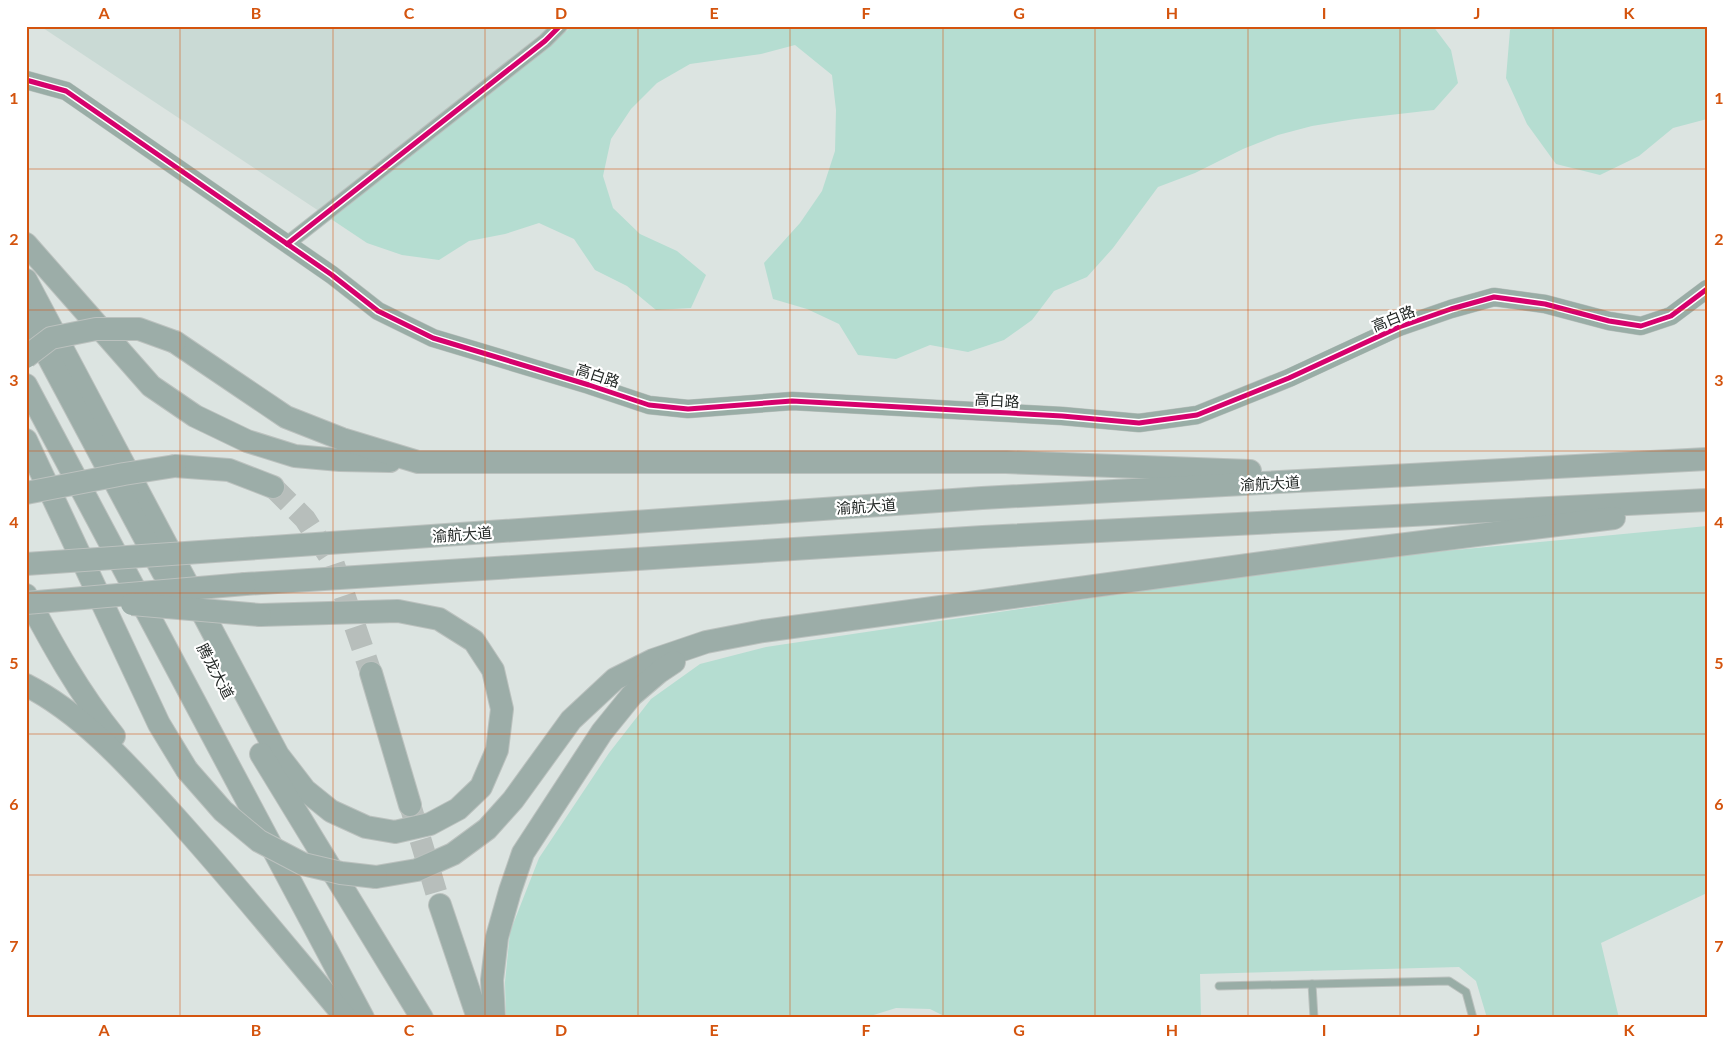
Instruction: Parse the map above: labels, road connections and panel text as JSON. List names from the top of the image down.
{
  "streets": {
    "highway": ["渝航大道", "腾龙大道"],
    "street": ["高白路"]
  },
  "grid": {
    "columns": [
      "A",
      "B",
      "C",
      "D",
      "E",
      "F",
      "G",
      "H",
      "I",
      "J",
      "K"
    ],
    "rows": [
      "1",
      "2",
      "3",
      "4",
      "5",
      "6",
      "7"
    ]
  }
}
